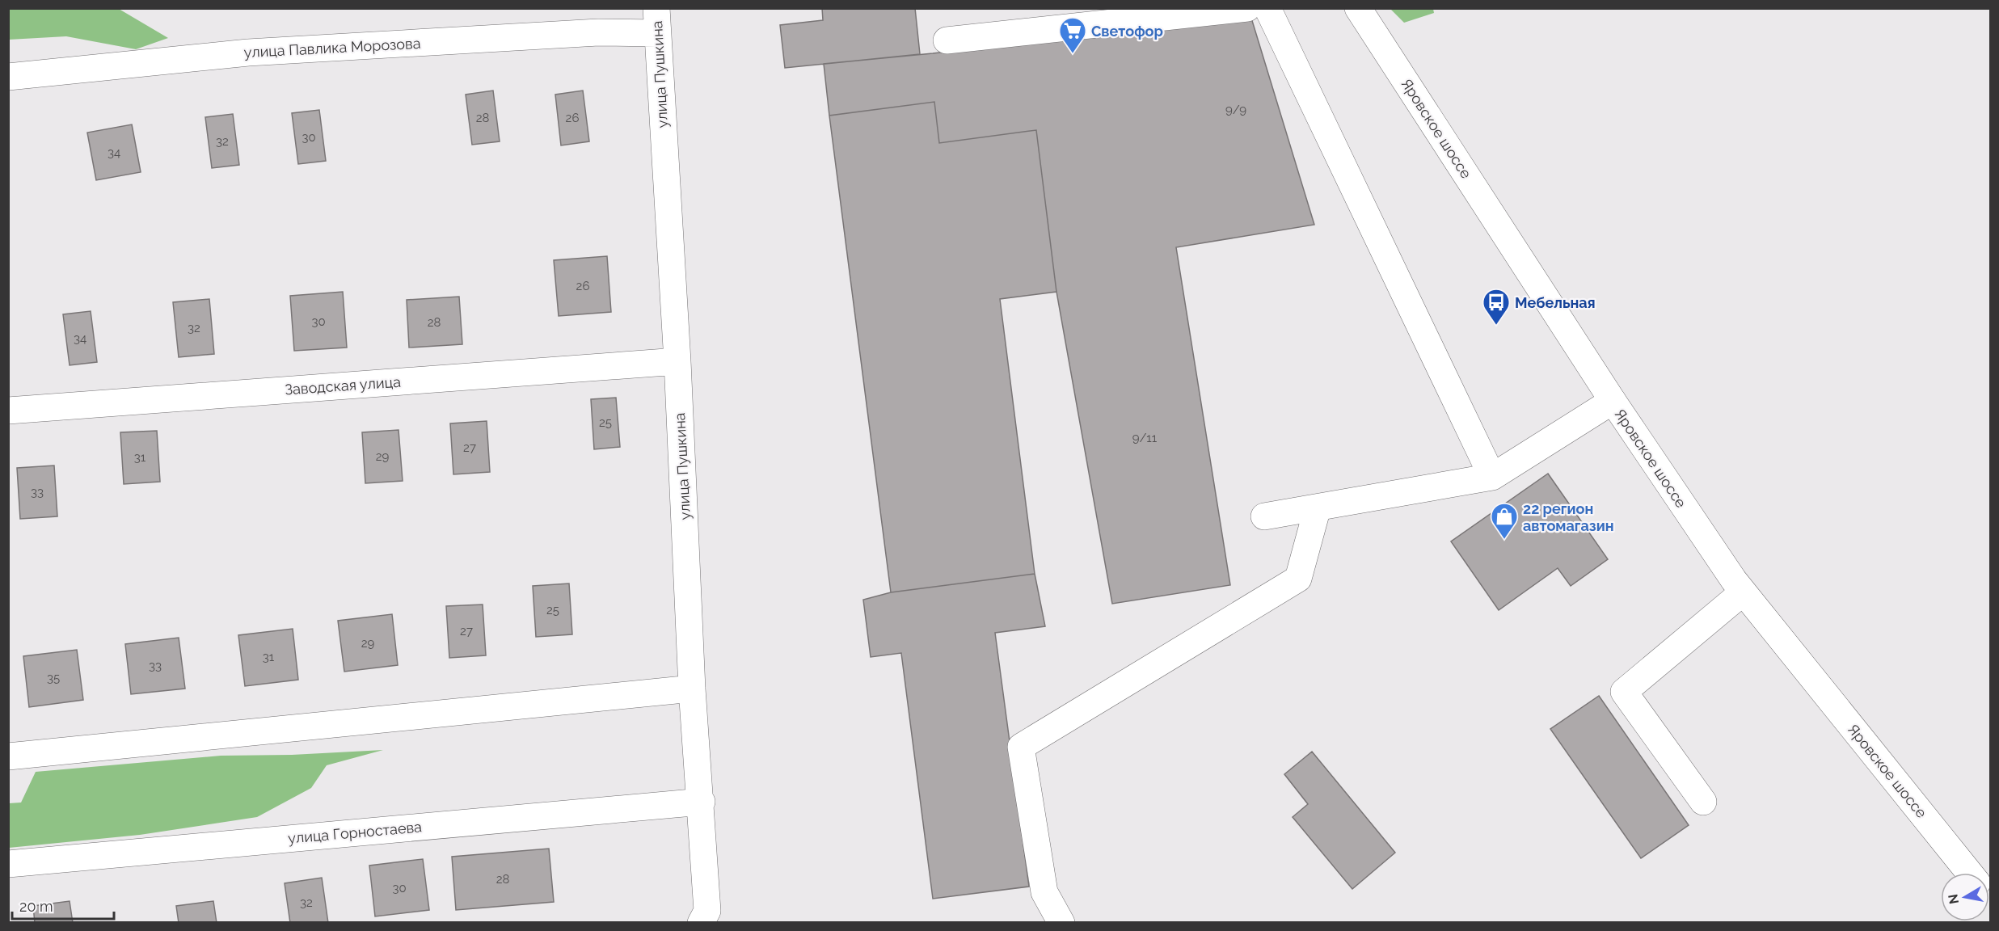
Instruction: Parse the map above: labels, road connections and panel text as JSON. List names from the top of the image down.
{
  "streets": {
    "street": [
      "улица Павлика Морозова",
      "улица Пушкина",
      "Яровское шоссе",
      "Заводская улица",
      "улица Горностаева"
    ]
  },
  "crossings": [
    ["улица Павлика Морозова", "улица Пушкина"],
    ["улица Пушкина", "Заводская улица"],
    ["улица Пушкина", "улица Горностаева"]
  ],
  "places": {
    "supermarket": ["Светофор"],
    "bus stop": ["Мебельная"],
    "shop": ["22 регион автомагазин"]
  },
  "house_numbers": [
    "9/9",
    "28",
    "26",
    "30",
    "32",
    "34",
    "26",
    "30",
    "28",
    "32",
    "34",
    "25",
    "9/11",
    "27",
    "29",
    "31",
    "33",
    "25",
    "27",
    "29",
    "31",
    "33",
    "35",
    "28",
    "30",
    "32"
  ],
  "scale_bar": "20 m",
  "north": "left"
}
